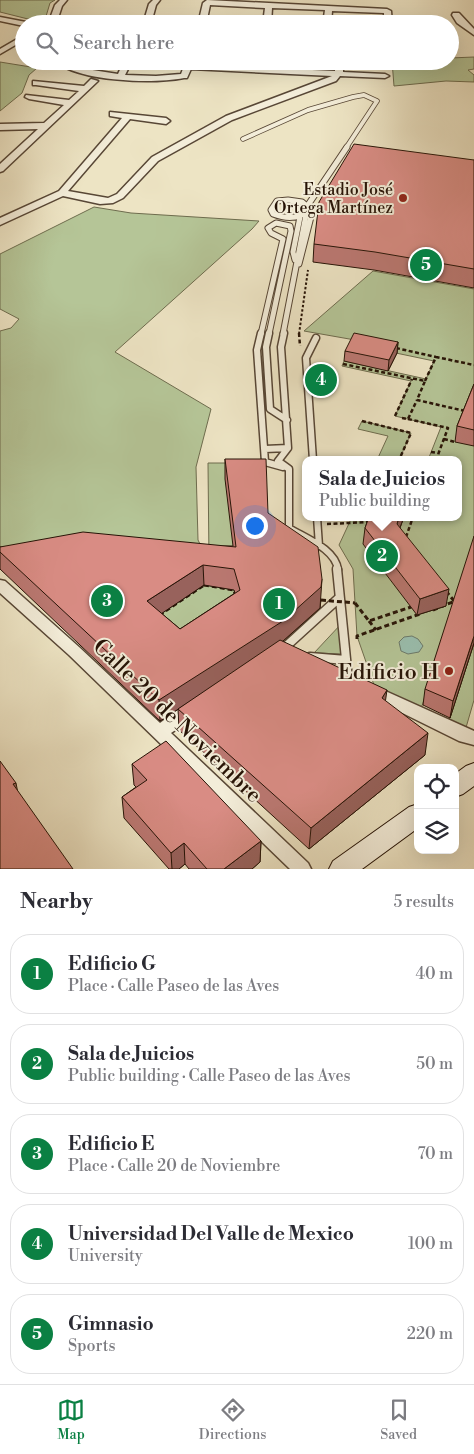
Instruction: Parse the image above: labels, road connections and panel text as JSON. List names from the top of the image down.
{
  "streets": {
    "street": ["Calle 20 de Noviembre"]
  },
  "places": ["Estadio José Ortega Martínez", "Edificio H"],
  "page": {
    "search": "Search here",
    "pins": [
      "5",
      "4",
      "2",
      "3",
      "1"
    ],
    "popup": ["Sala de Juicios", "Public building"],
    "heading": ["Nearby", "5 results"],
    "list": [
      {
        "mark": "1",
        "name": "Edificio G",
        "note": "Place · Calle Paseo de las Aves",
        "value": "40 m"
      },
      {
        "mark": "2",
        "name": "Sala de Juicios",
        "note": "Public building · Calle Paseo de las Aves",
        "value": "50 m"
      },
      {
        "mark": "3",
        "name": "Edificio E",
        "note": "Place · Calle 20 de Noviembre",
        "value": "70 m"
      },
      {
        "mark": "4",
        "name": "Universidad Del Valle de Mexico",
        "note": "University",
        "value": "100 m"
      },
      {
        "mark": "5",
        "name": "Gimnasio",
        "note": "Sports",
        "value": "220 m"
      }
    ],
    "nav": ["Map", "Directions", "Saved"]
  }
}
